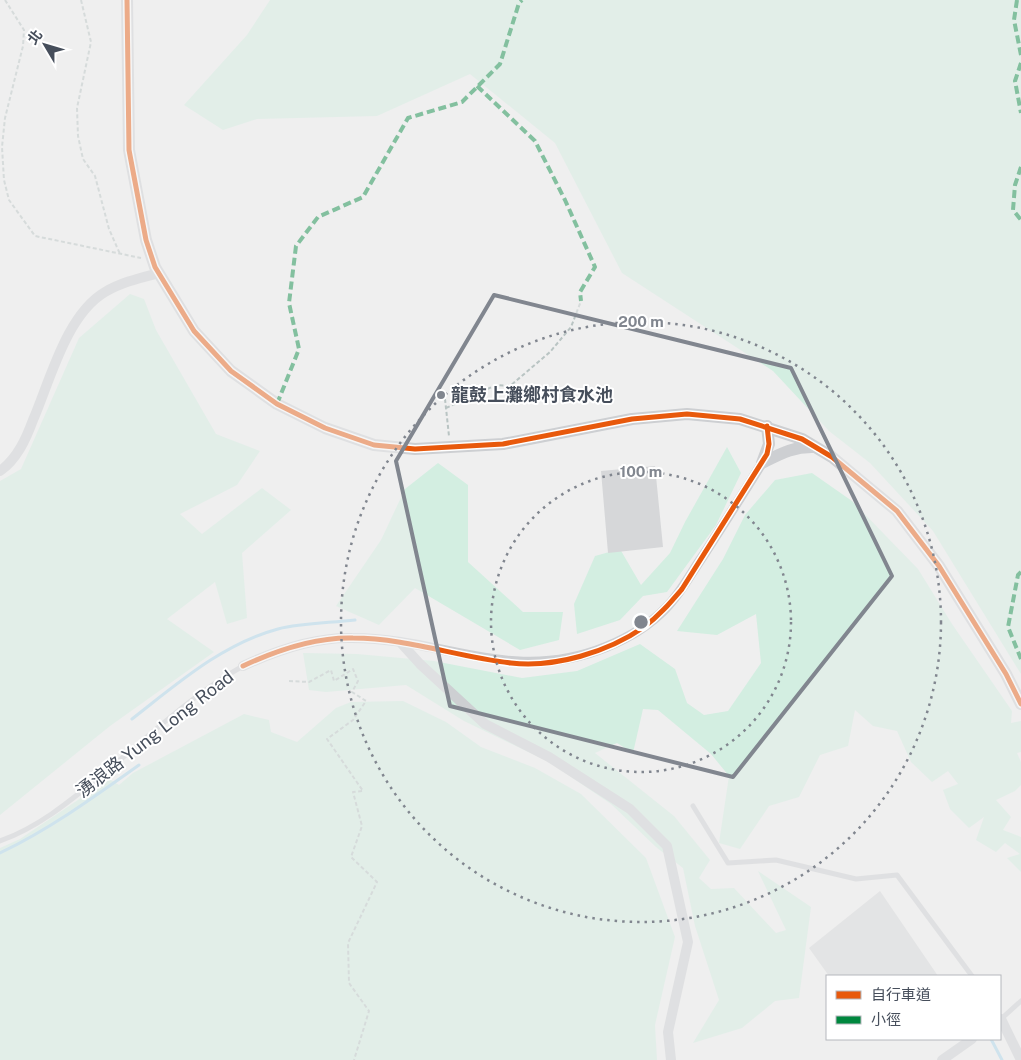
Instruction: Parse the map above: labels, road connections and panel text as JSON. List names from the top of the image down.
{
  "streets": {
    "street": ["湧浪路 Yung Long Road"]
  },
  "places": ["龍鼓上灘鄉村食水池"],
  "legend": ["自行車道", "小徑"],
  "north": "top left",
  "rings": ["200 m", "100 m"]
}
